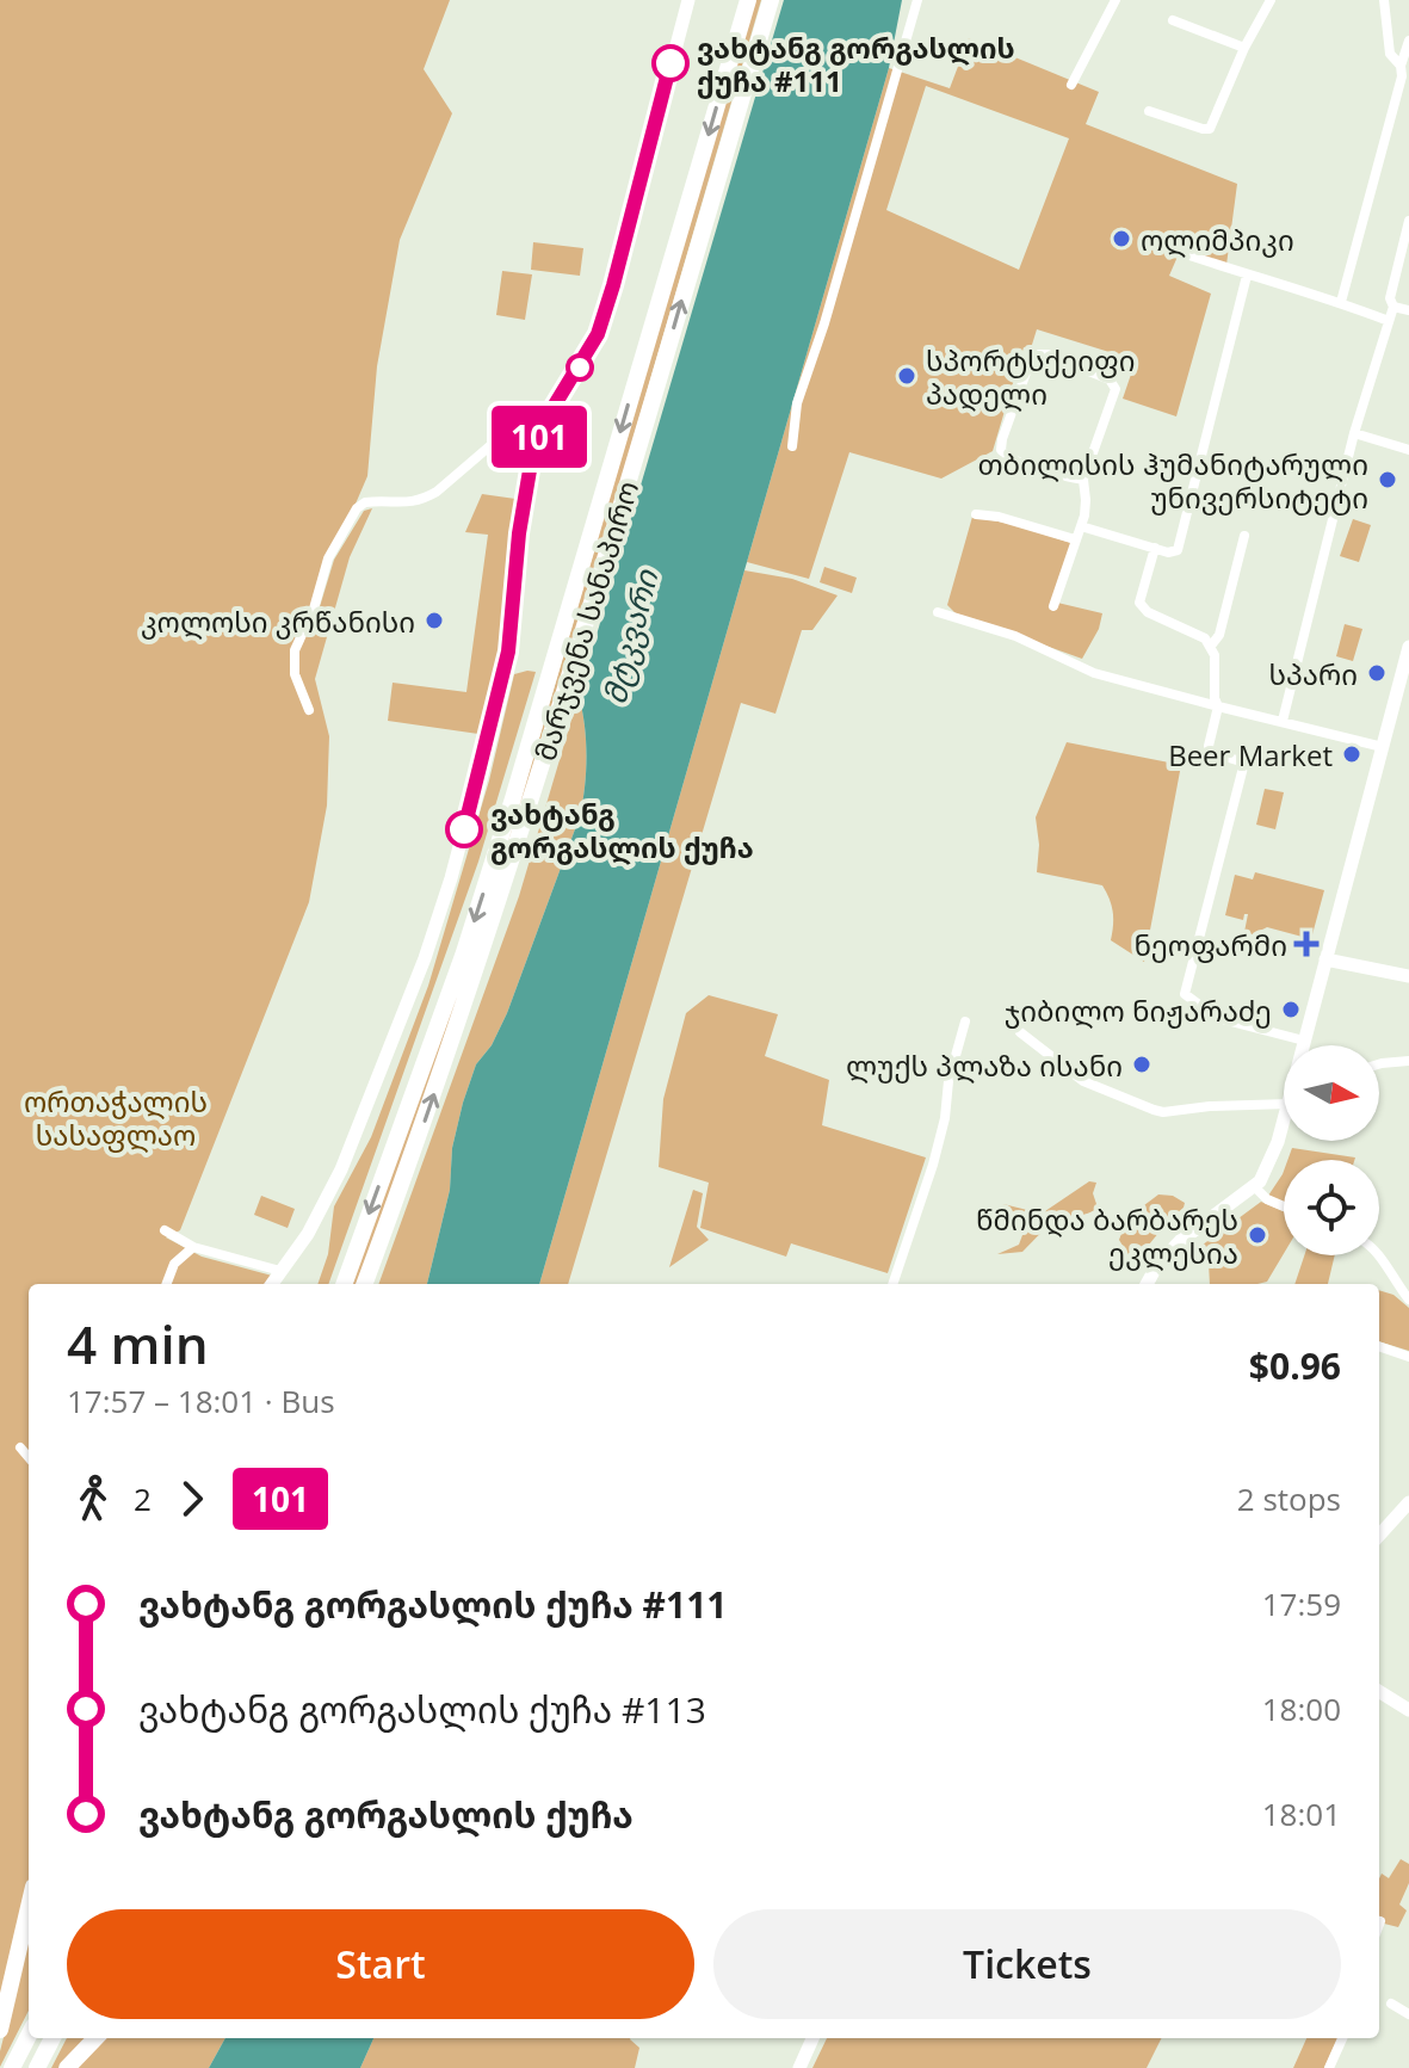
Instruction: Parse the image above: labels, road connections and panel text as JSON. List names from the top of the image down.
{
  "streets": {
    "highway": ["მარჯვენა სანაპირო"]
  },
  "water": ["მტკვარი"],
  "parks": ["ორთაჭალის სასაფლაო"],
  "places": {
    "other": [
      "ვახტანგ გორგასლის ქუჩა #111",
      "ოლიმპიკი",
      "სპორტსქეიფი პადელი",
      "თბილისის ჰუმანიტარული უნივერსიტეტი",
      "კოლოსი კრწანისი",
      "სპარი",
      "Beer Market",
      "ვახტანგ გორგასლის ქუჩა",
      "ჯიბილო ნიჟარაძე",
      "ლუქს პლაზა ისანი",
      "წმინდა ბარბარეს ეკლესია"
    ],
    "health": ["ნეოფარმი"]
  },
  "lines": ["bus line 101"],
  "north": "right",
  "page": {
    "on_map": "101",
    "heading": ["4 min", "17:57 – 18:01 · Bus", "$0.96"],
    "legs": ["2", "101", "2 stops"],
    "list": [
      {
        "name": "ვახტანგ გორგასლის ქუჩა #111",
        "value": "17:59"
      },
      {
        "name": "ვახტანგ გორგასლის ქუჩა #113",
        "value": "18:00"
      },
      {
        "name": "ვახტანგ გორგასლის ქუჩა",
        "value": "18:01"
      }
    ],
    "buttons": ["Start", "Tickets"]
  }
}
